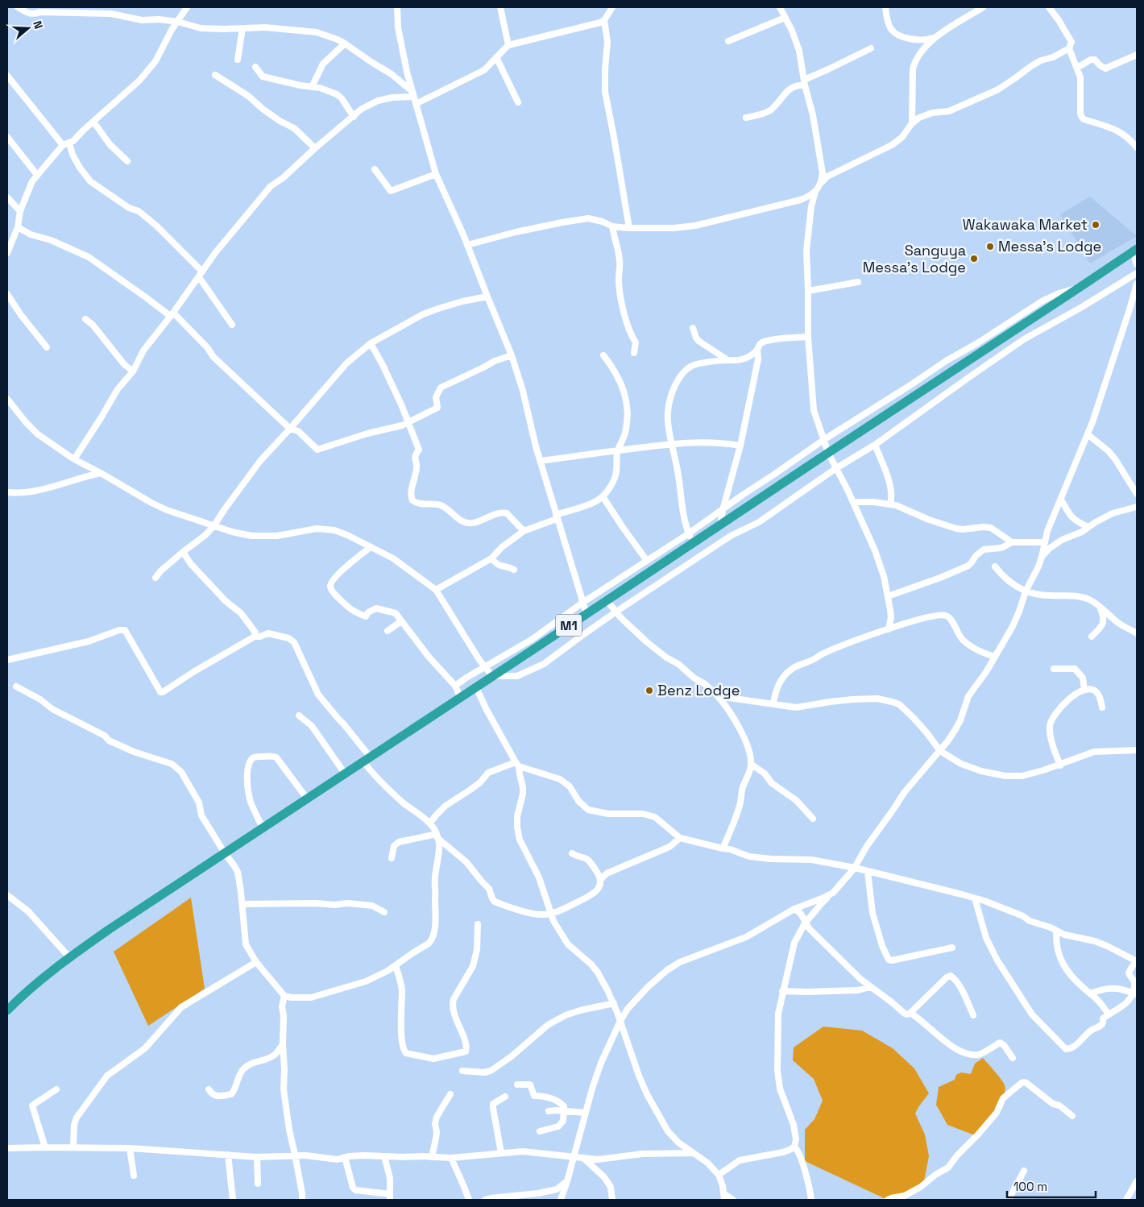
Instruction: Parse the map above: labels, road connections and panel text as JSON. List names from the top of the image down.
{
  "streets": {
    "highway": ["M1"]
  },
  "places": [
    "Wakawaka Market",
    "Messa's Lodge",
    "Sanguya Messa's Lodge",
    "Benz Lodge"
  ],
  "scale_bar": "100 m",
  "north": "right"
}
